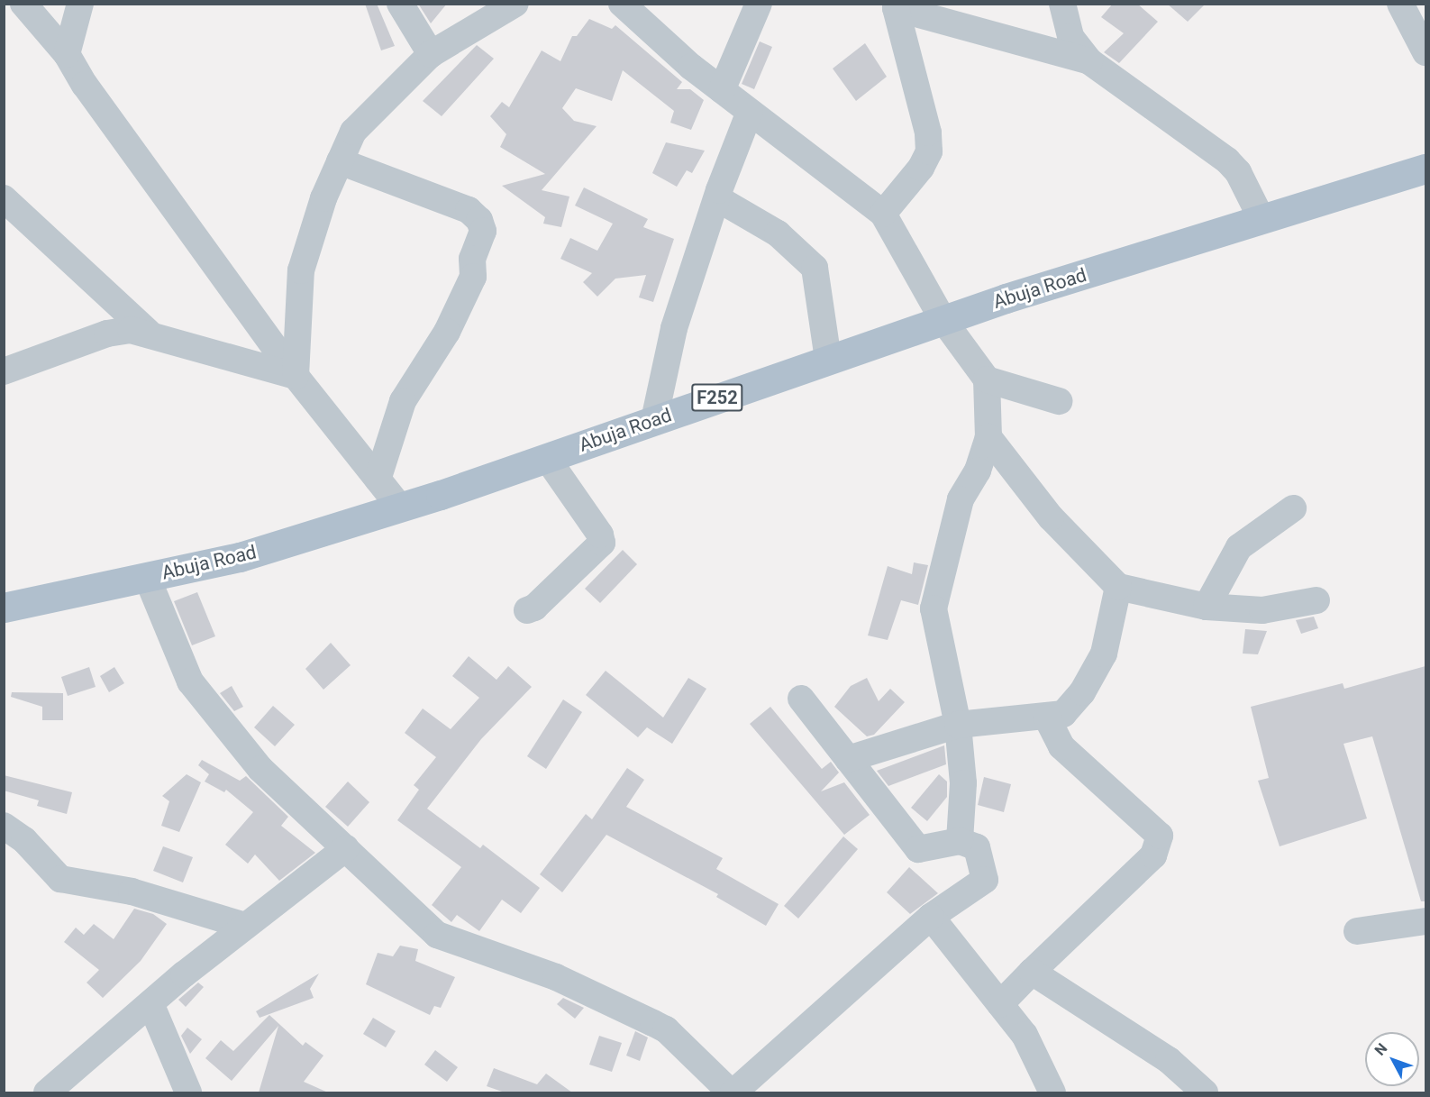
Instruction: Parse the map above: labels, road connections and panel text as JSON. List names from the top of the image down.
{
  "streets": {
    "main road": ["Abuja Road", "F252"]
  },
  "north": "top left"
}
